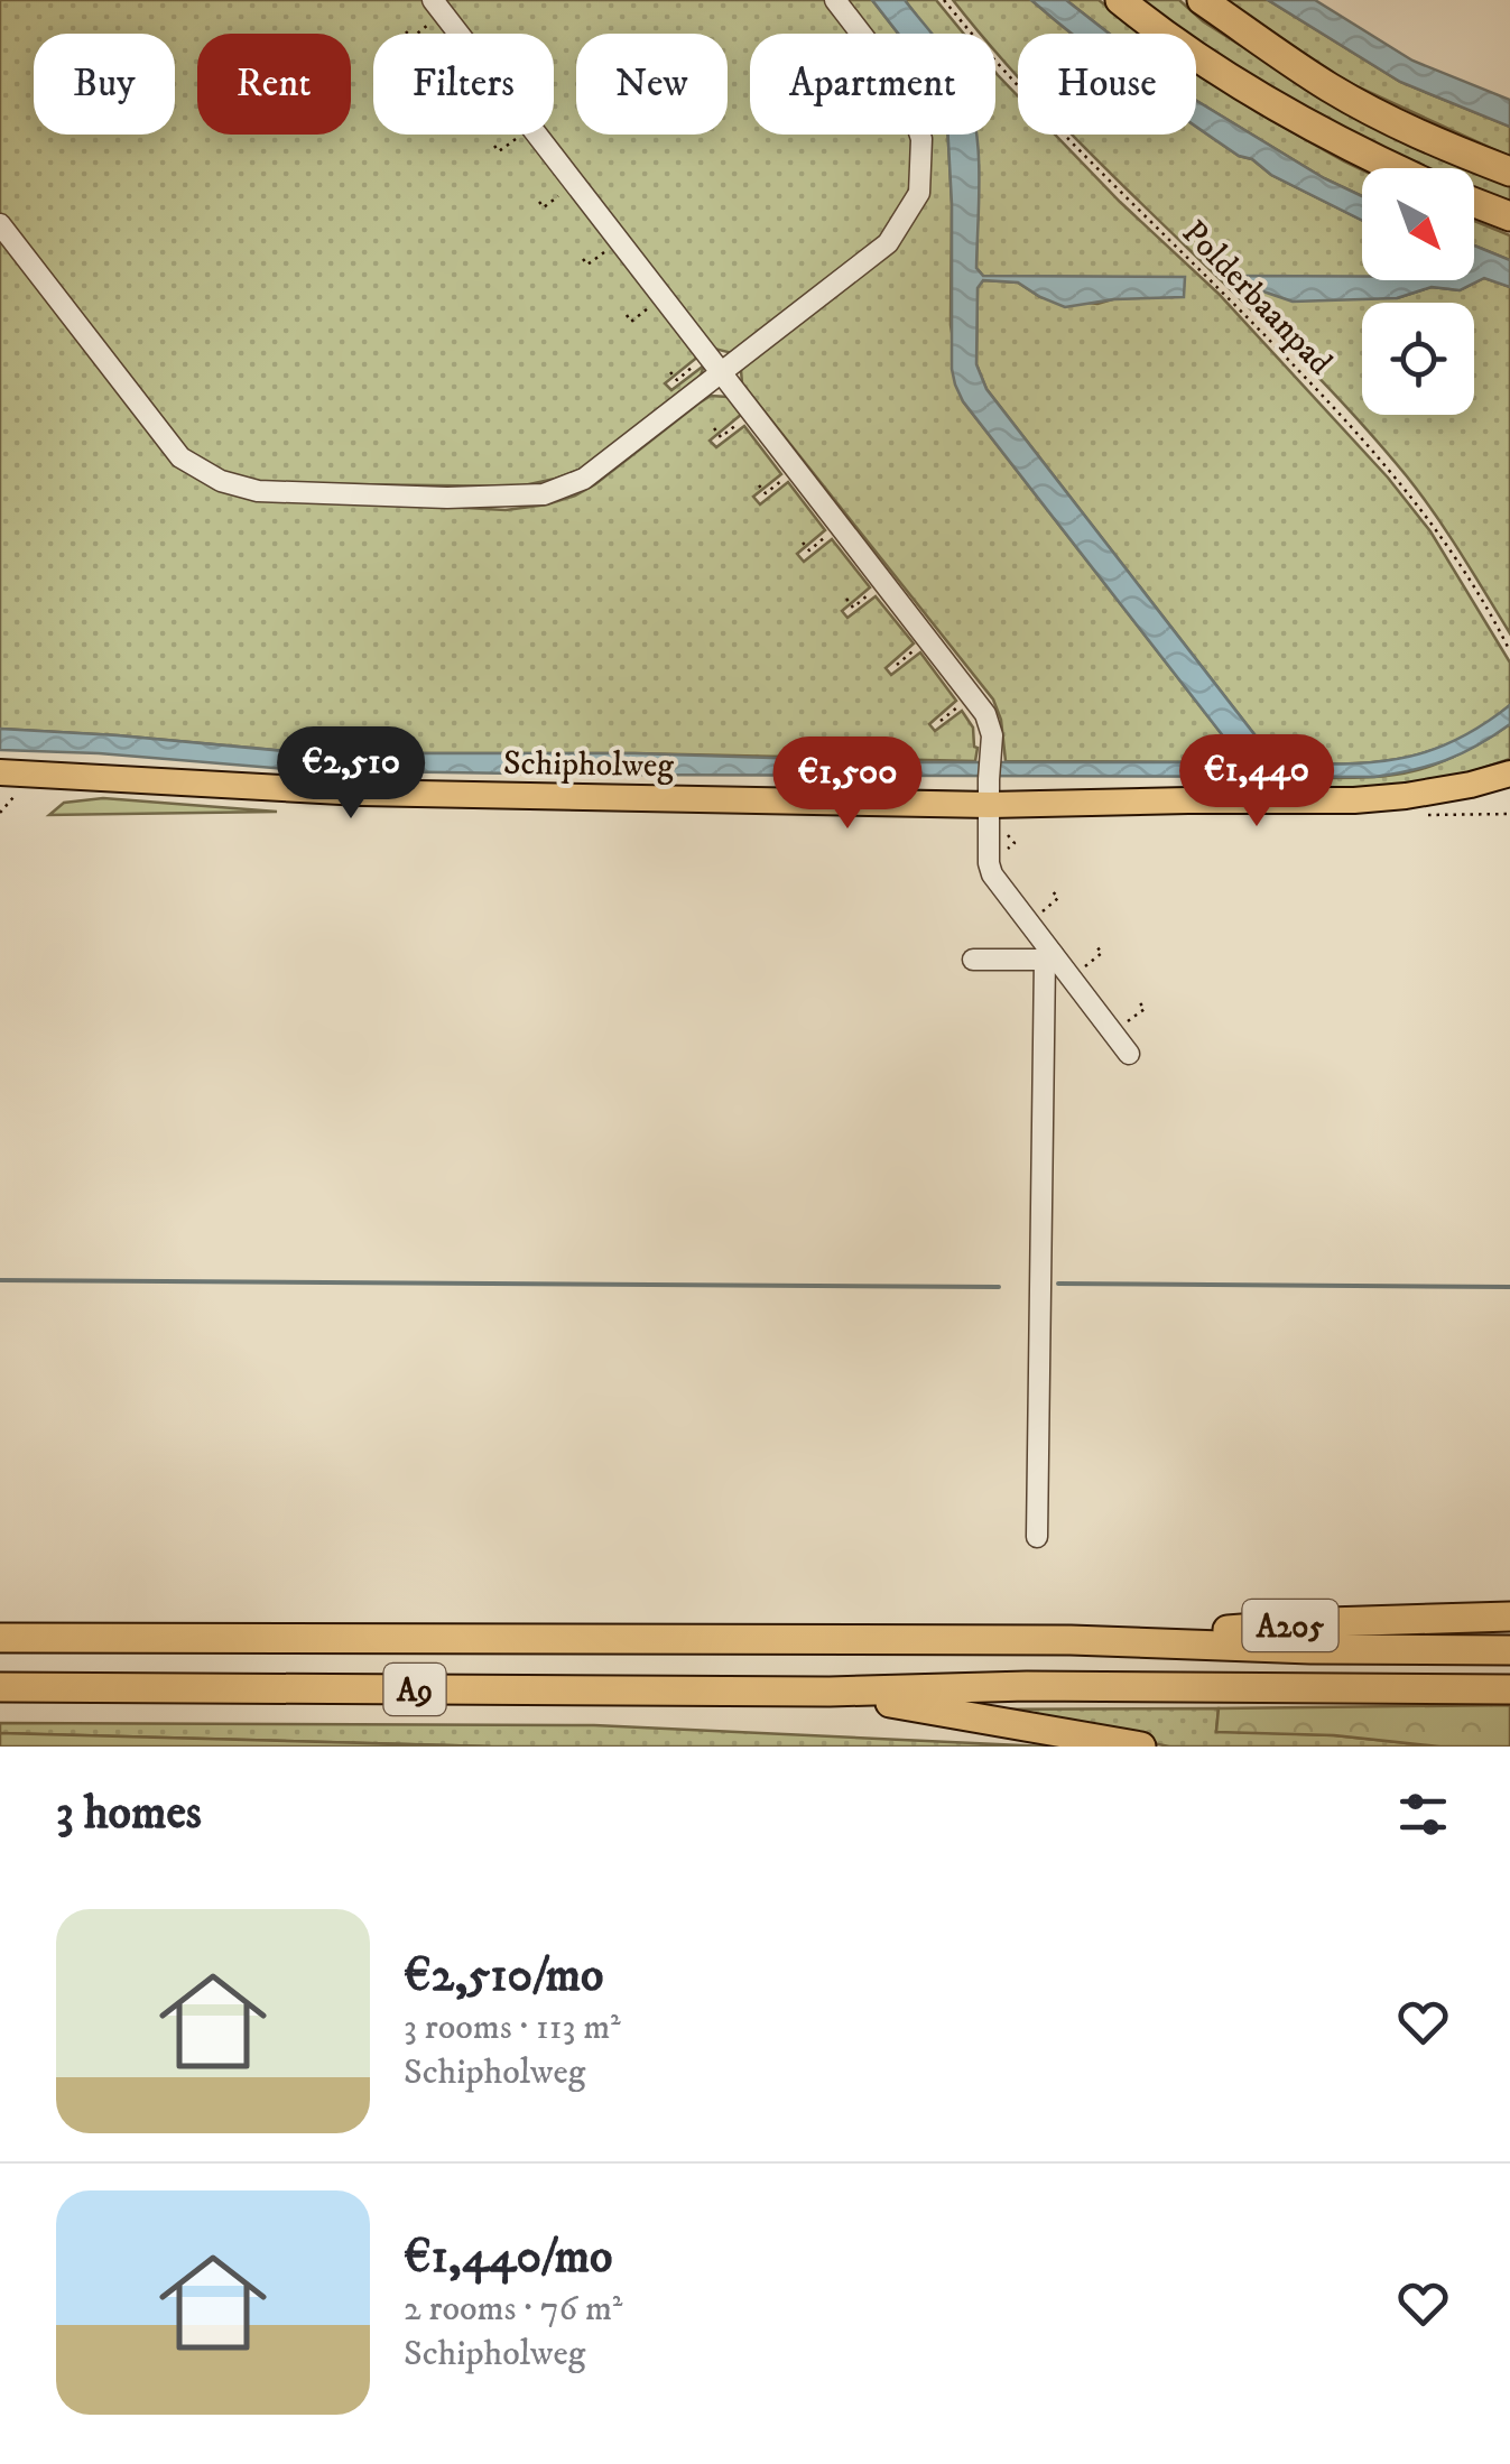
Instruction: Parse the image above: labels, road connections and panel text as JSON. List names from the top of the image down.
{
  "streets": {
    "highway": ["A205", "A9"],
    "main road": ["Schipholweg"],
    "path": ["Polderbaanpad"]
  },
  "crossings": [
    ["A205", "A9"]
  ],
  "north": "bottom right",
  "page": {
    "chip": [
      "Buy",
      "Rent",
      "Filters",
      "New",
      "Apartment",
      "House"
    ],
    "price": ["€2,510", "€1,440", "€1,500"],
    "heading": "3 homes",
    "list": [
      {
        "name": "€2,510/mo",
        "note": "3 rooms · 113 m² · Schipholweg"
      },
      {
        "name": "€1,440/mo",
        "note": "2 rooms · 76 m² · Schipholweg"
      }
    ]
  }
}
